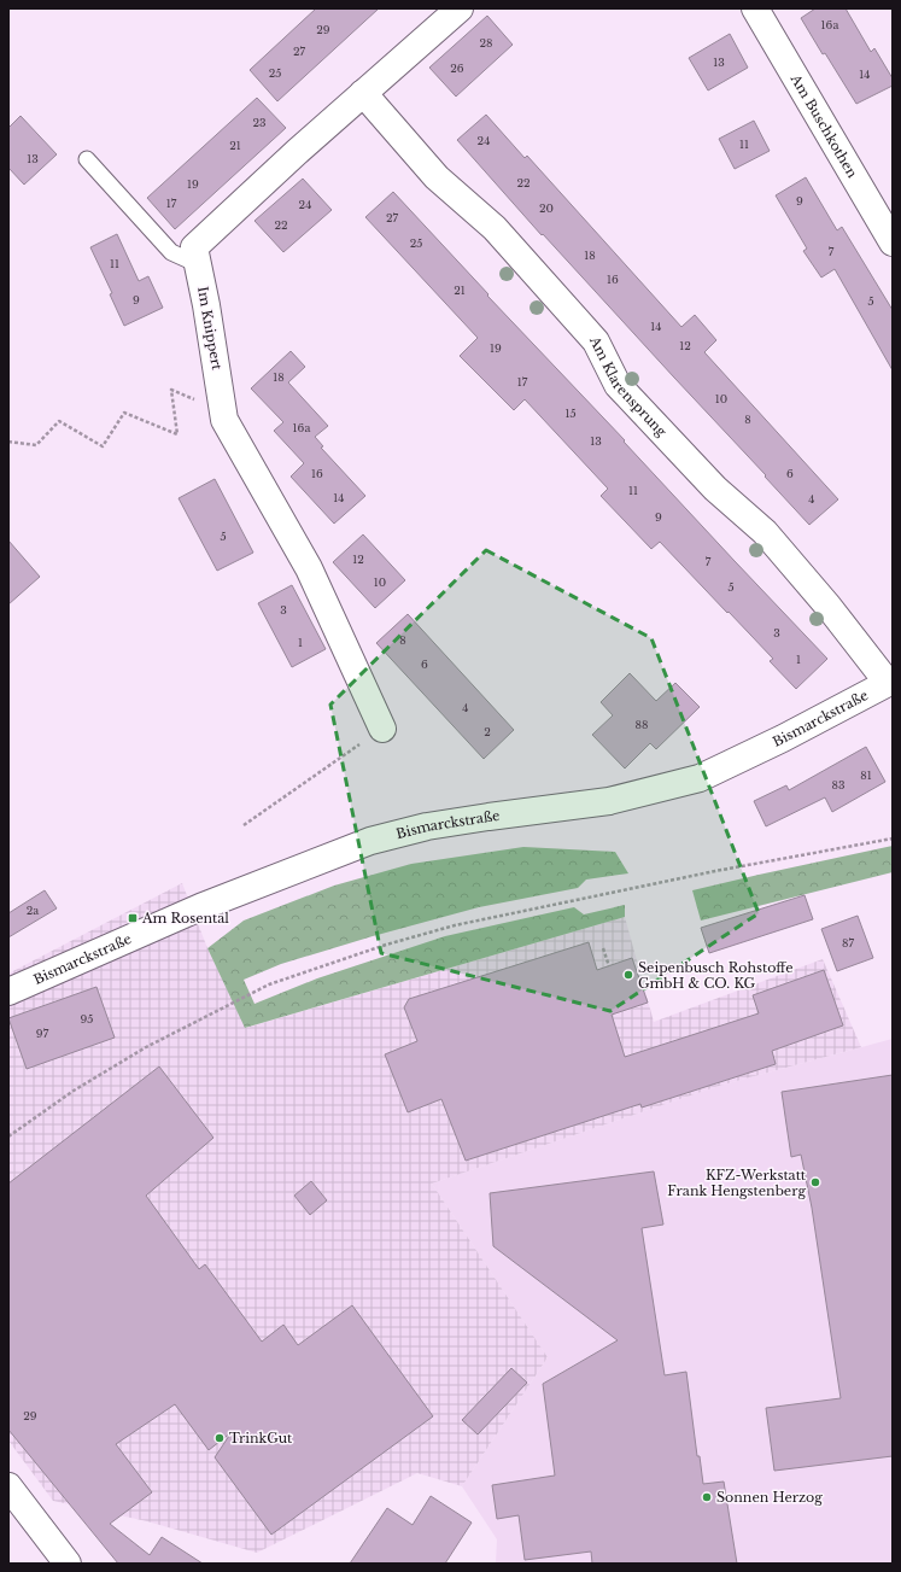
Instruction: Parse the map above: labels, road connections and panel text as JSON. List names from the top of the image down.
{
  "streets": {
    "street": [
      "Am Buschkothen",
      "Im Knippert",
      "Am Klarensprung",
      "Bismarckstraße"
    ]
  },
  "crossings": [
    ["Im Knippert", "Am Klarensprung"],
    ["Am Klarensprung", "Bismarckstraße"]
  ],
  "places": {
    "transit": ["Am Rosental"],
    "other": [
      "Seipenbusch Rohstoffe GmbH & CO. KG",
      "KFZ-Werkstatt Frank Hengstenberg",
      "TrinkGut",
      "Sonnen Herzog"
    ]
  },
  "house_numbers": [
    "16a",
    "29",
    "28",
    "27",
    "13",
    "26",
    "25",
    "14",
    "23",
    "24",
    "11",
    "21",
    "13",
    "22",
    "19",
    "9",
    "17",
    "24",
    "20",
    "27",
    "22",
    "25",
    "7",
    "18",
    "11",
    "16",
    "21",
    "9",
    "5",
    "14",
    "12",
    "19",
    "18",
    "17",
    "10",
    "15",
    "8",
    "16a",
    "13",
    "16",
    "6",
    "11",
    "14",
    "4",
    "9",
    "5",
    "12",
    "7",
    "10",
    "5",
    "3",
    "3",
    "8",
    "1",
    "1",
    "6",
    "4",
    "88",
    "2",
    "81",
    "83",
    "2a",
    "87",
    "95",
    "97",
    "29"
  ]
}
